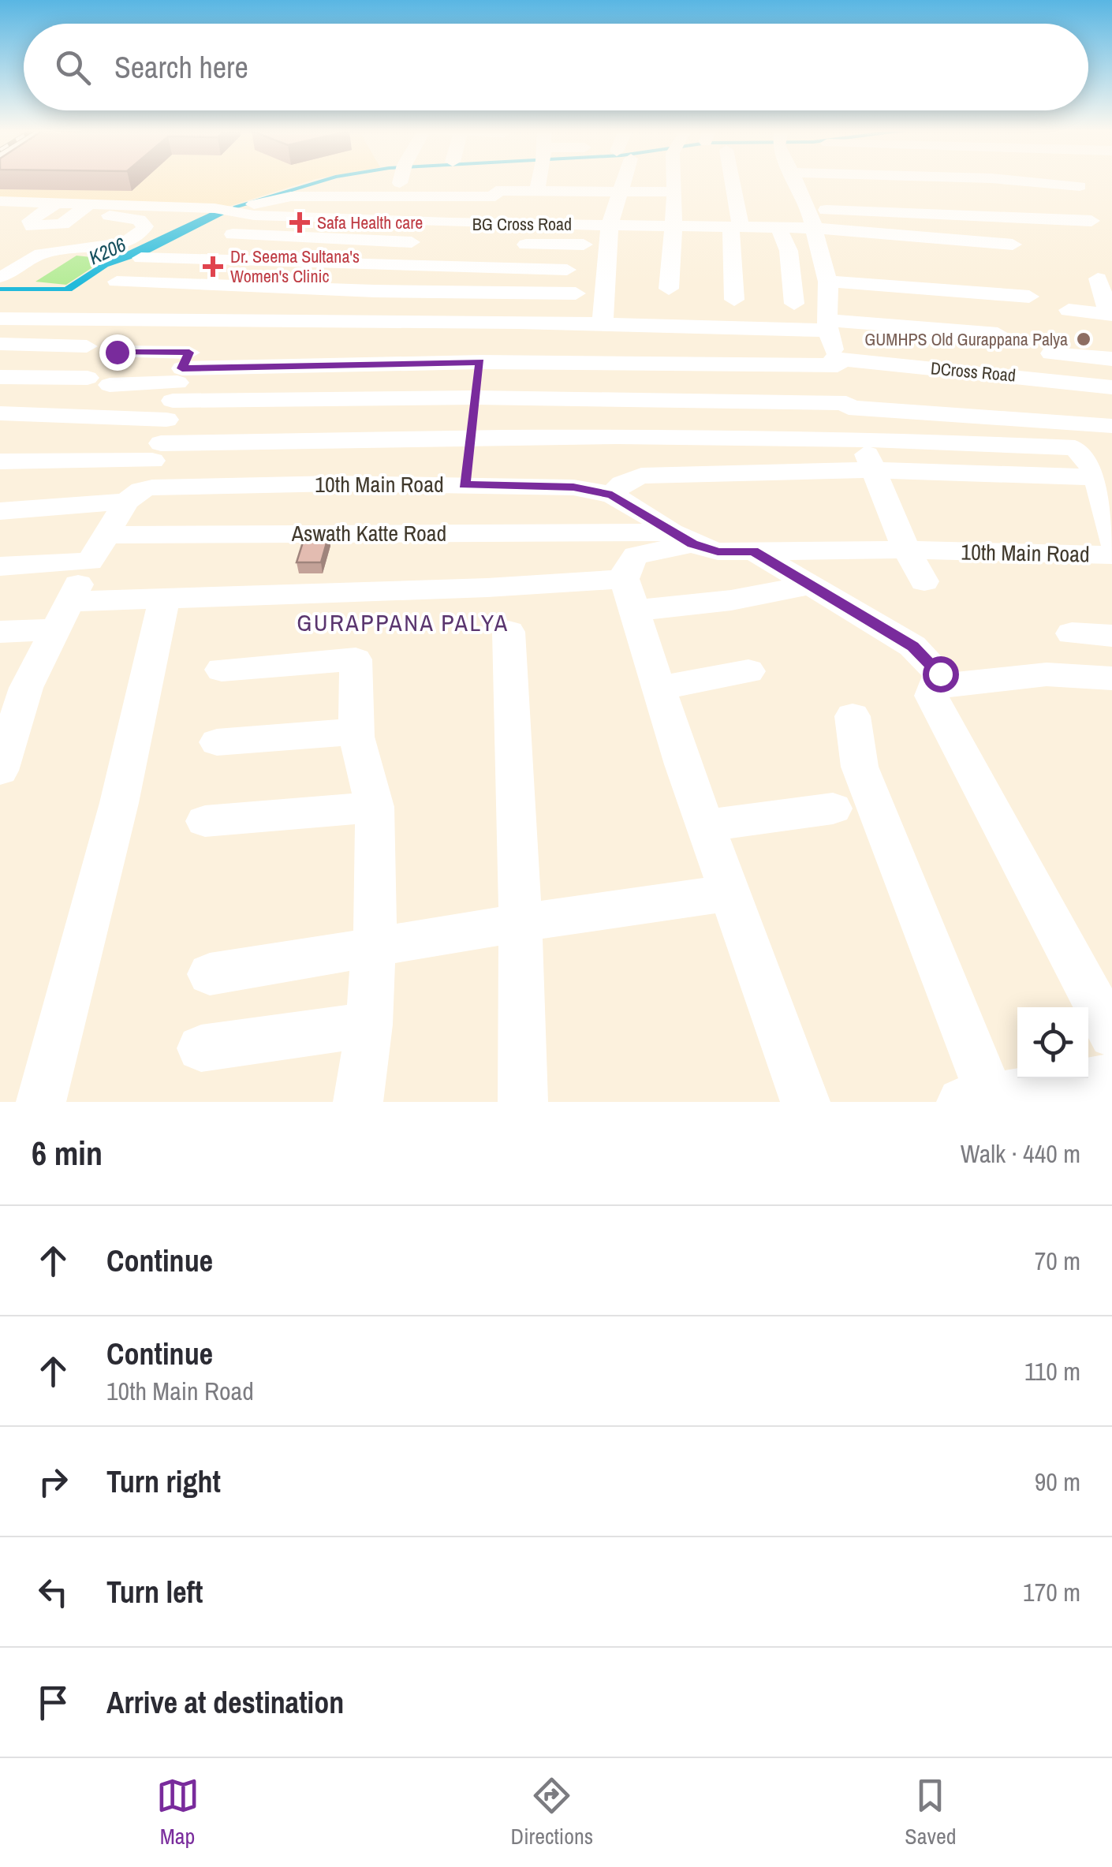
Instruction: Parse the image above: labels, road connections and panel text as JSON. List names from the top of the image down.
{
  "streets": {
    "street": [
      "BG Cross Road",
      "DCross Road",
      "10th Main Road",
      "Aswath Katte Road"
    ]
  },
  "districts": ["GURAPPANA PALYA"],
  "water": ["K206"],
  "places": {
    "health": ["Safa Health care", "Dr. Seema Sultana's Women's Clinic"],
    "other": ["GUMHPS Old Gurappana Palya"]
  },
  "page": {
    "search": "Search here",
    "heading": ["6 min", "Walk · 440 m"],
    "list": [
      ["Continue", "70 m"],
      ["Continue", "10th Main Road", "110 m"],
      ["Turn right", "90 m"],
      ["Turn left", "170 m"],
      "Arrive at destination"
    ],
    "nav": ["Map", "Directions", "Saved"]
  }
}
